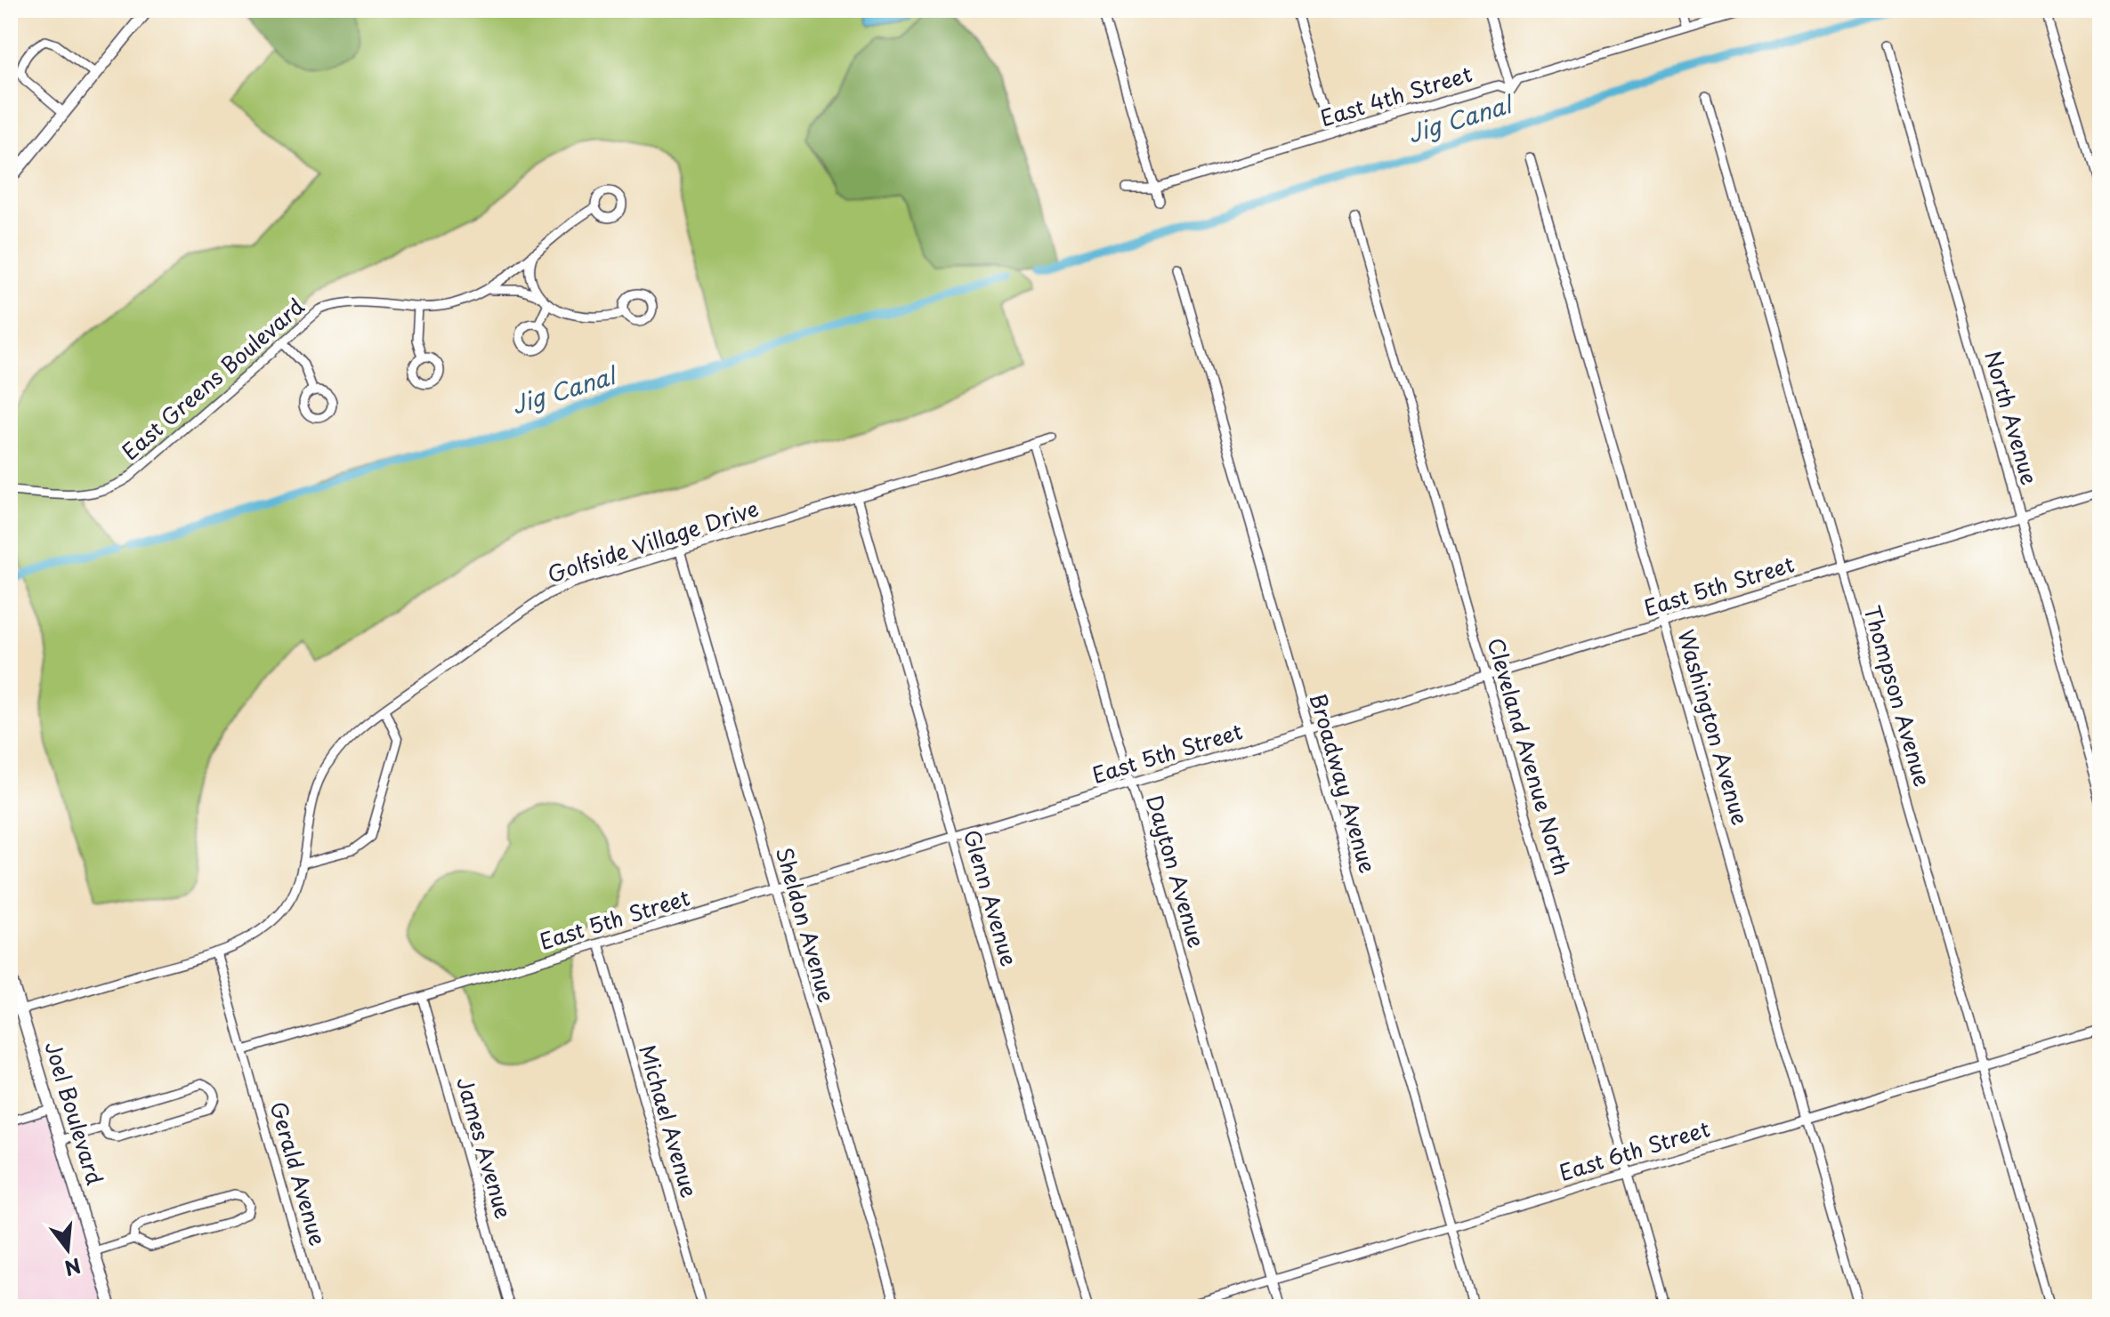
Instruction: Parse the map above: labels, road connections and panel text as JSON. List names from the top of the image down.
{
  "streets": {
    "main road": ["Joel Boulevard"],
    "street": [
      "East 4th Street",
      "East Greens Boulevard",
      "North Avenue",
      "Golfside Village Drive",
      "East 5th Street",
      "Thompson Avenue",
      "Washington Avenue",
      "Cleveland Avenue North",
      "Broadway Avenue",
      "Dayton Avenue",
      "Glenn Avenue",
      "Sheldon Avenue",
      "Michael Avenue",
      "James Avenue",
      "East 6th Street",
      "Gerald Avenue"
    ]
  },
  "crossings": [
    ["North Avenue", "East 5th Street"],
    ["Golfside Village Drive", "Dayton Avenue"],
    ["Golfside Village Drive", "Glenn Avenue"],
    ["Golfside Village Drive", "Sheldon Avenue"],
    ["Golfside Village Drive", "Joel Boulevard"],
    ["Golfside Village Drive", "Gerald Avenue"],
    ["East 5th Street", "Thompson Avenue"],
    ["East 5th Street", "Washington Avenue"],
    ["East 5th Street", "Cleveland Avenue North"],
    ["East 5th Street", "Broadway Avenue"],
    ["East 5th Street", "Dayton Avenue"],
    ["East 5th Street", "Glenn Avenue"],
    ["East 5th Street", "Sheldon Avenue"],
    ["East 5th Street", "Michael Avenue"],
    ["East 5th Street", "James Avenue"],
    ["East 5th Street", "Gerald Avenue"],
    ["Thompson Avenue", "East 6th Street"],
    ["Washington Avenue", "East 6th Street"],
    ["Cleveland Avenue North", "East 6th Street"],
    ["Broadway Avenue", "East 6th Street"],
    ["Dayton Avenue", "East 6th Street"]
  ],
  "water": ["Jig Canal"],
  "north": "bottom"
}
